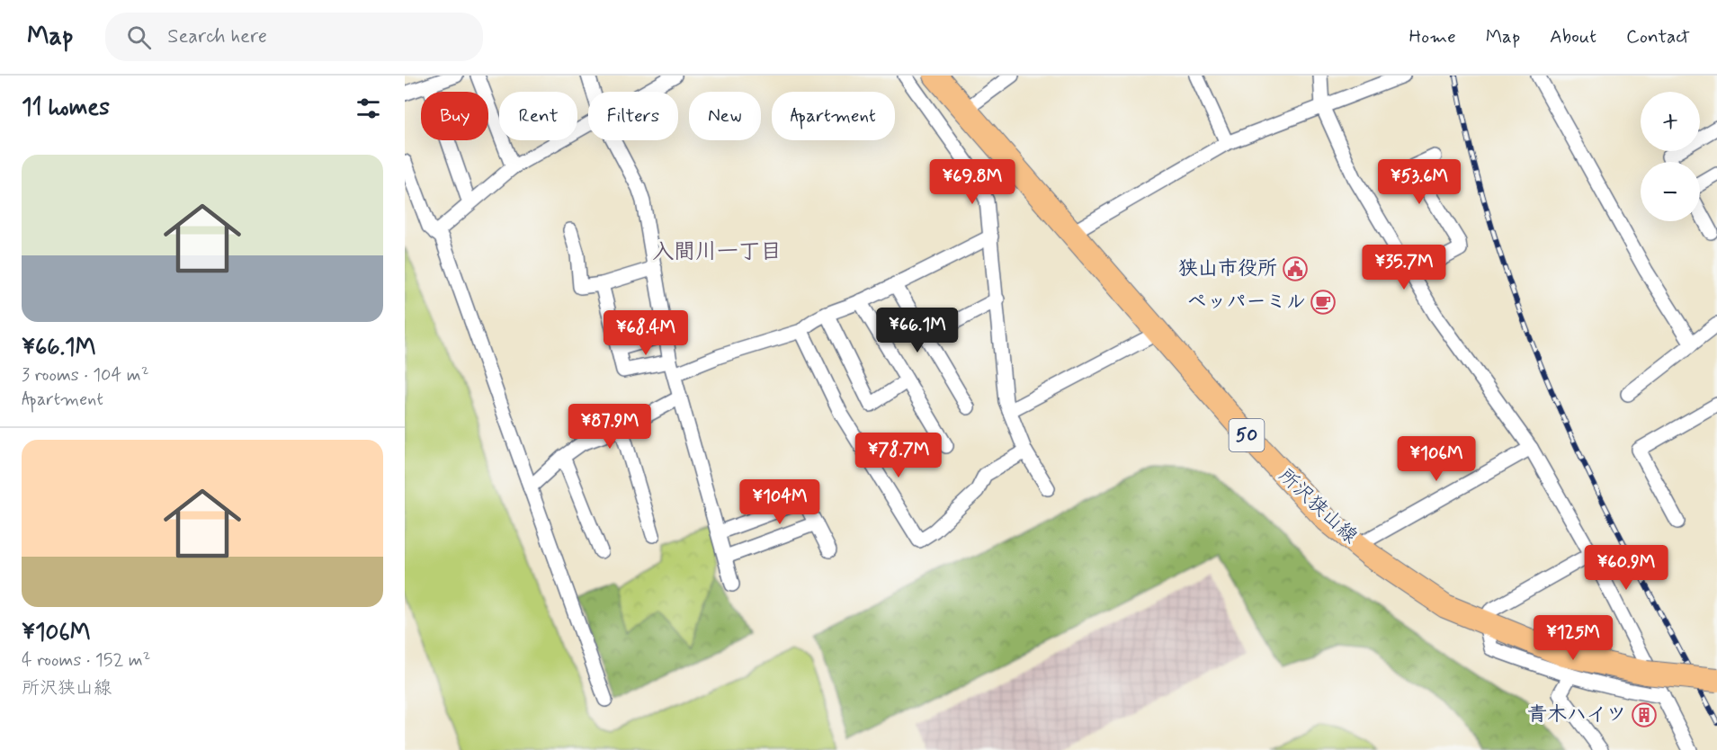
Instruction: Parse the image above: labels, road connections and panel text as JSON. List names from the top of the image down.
{
  "streets": {
    "main road": ["50", "所沢狭山線"]
  },
  "districts": ["入間川一丁目"],
  "places": {
    "public building": ["狭山市役所"],
    "cafe": ["ペッパーミル"],
    "building": ["青木ハイツ"]
  },
  "page": {
    "header": "Map",
    "search": "Search here",
    "nav": [
      "Home",
      "Map",
      "About",
      "Contact"
    ],
    "heading": "11 homes",
    "map_buttons": ["+", "−"],
    "chip": [
      "Buy",
      "Rent",
      "Filters",
      "New",
      "Apartment"
    ],
    "list": [
      {
        "name": "¥66.1M",
        "note": "3 rooms · 104 m² · Apartment"
      },
      {
        "name": "¥106M",
        "note": "4 rooms · 152 m² · 所沢狭山線"
      }
    ],
    "price": [
      "¥69.8M",
      "¥53.6M",
      "¥35.7M",
      "¥66.1M",
      "¥68.4M",
      "¥87.9M",
      "¥78.7M",
      "¥106M",
      "¥104M",
      "¥60.9M",
      "¥125M"
    ]
  }
}
